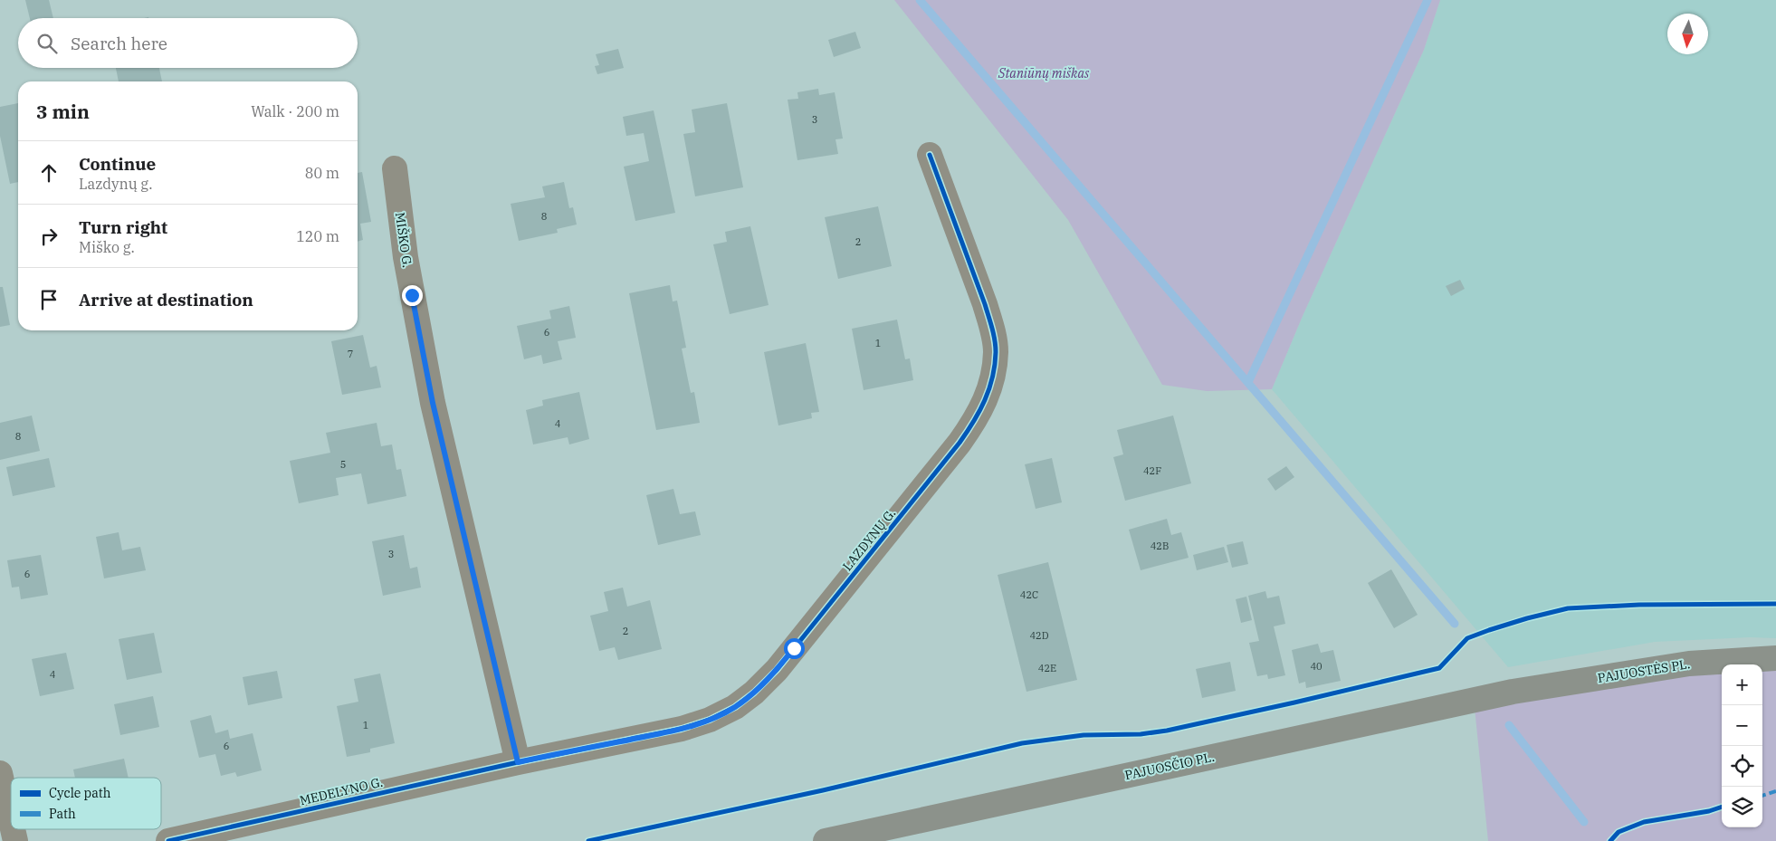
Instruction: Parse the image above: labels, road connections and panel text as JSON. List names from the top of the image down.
{
  "streets": {
    "main road": ["PAJUOSTĖS PL.", "PAJUOSČIO PL."],
    "street": ["MIŠKO G.", "LAZDYNŲ G.", "MEDELYNO G."]
  },
  "crossings": [
    ["MIŠKO G.", "LAZDYNŲ G."],
    ["MIŠKO G.", "MEDELYNO G."],
    ["LAZDYNŲ G.", "MEDELYNO G."],
    ["PAJUOSTĖS PL.", "PAJUOSČIO PL."]
  ],
  "parks": ["Staniūnų miškas"],
  "house_numbers": [
    "3",
    "8",
    "2",
    "6",
    "1",
    "7",
    "4",
    "8",
    "5",
    "42F",
    "42B",
    "3",
    "6",
    "42C",
    "2",
    "42D",
    "40",
    "42E",
    "4",
    "1",
    "6"
  ],
  "legend": ["Cycle path", "Path"],
  "north": "bottom",
  "page": {
    "search": "Search here",
    "heading": ["3 min", "Walk · 200 m"],
    "list": [
      ["Continue", "Lazdynų g.", "80 m"],
      ["Turn right", "Miško g.", "120 m"],
      "Arrive at destination"
    ],
    "map_buttons": ["+", "−"]
  }
}
